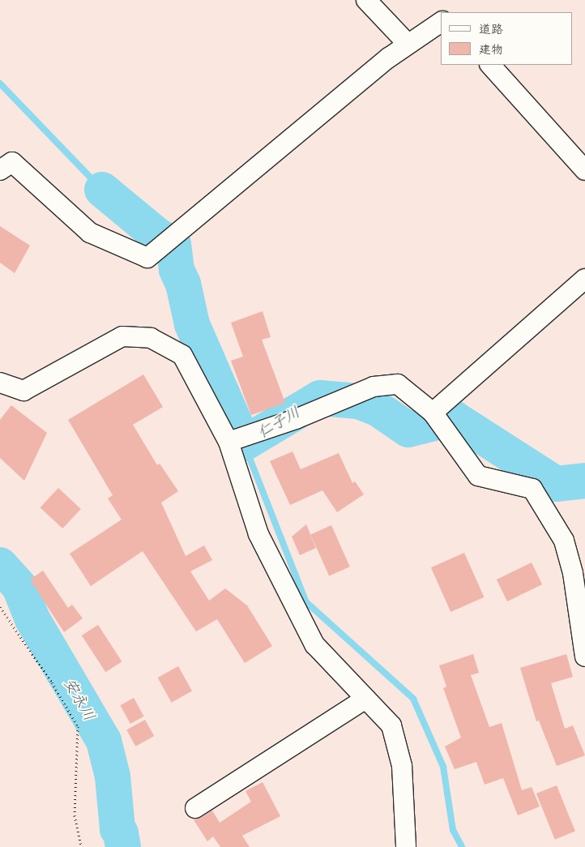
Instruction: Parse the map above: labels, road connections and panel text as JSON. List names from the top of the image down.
{
  "water": ["仁子川", "安永川"],
  "legend": ["道路", "建物"]
}
